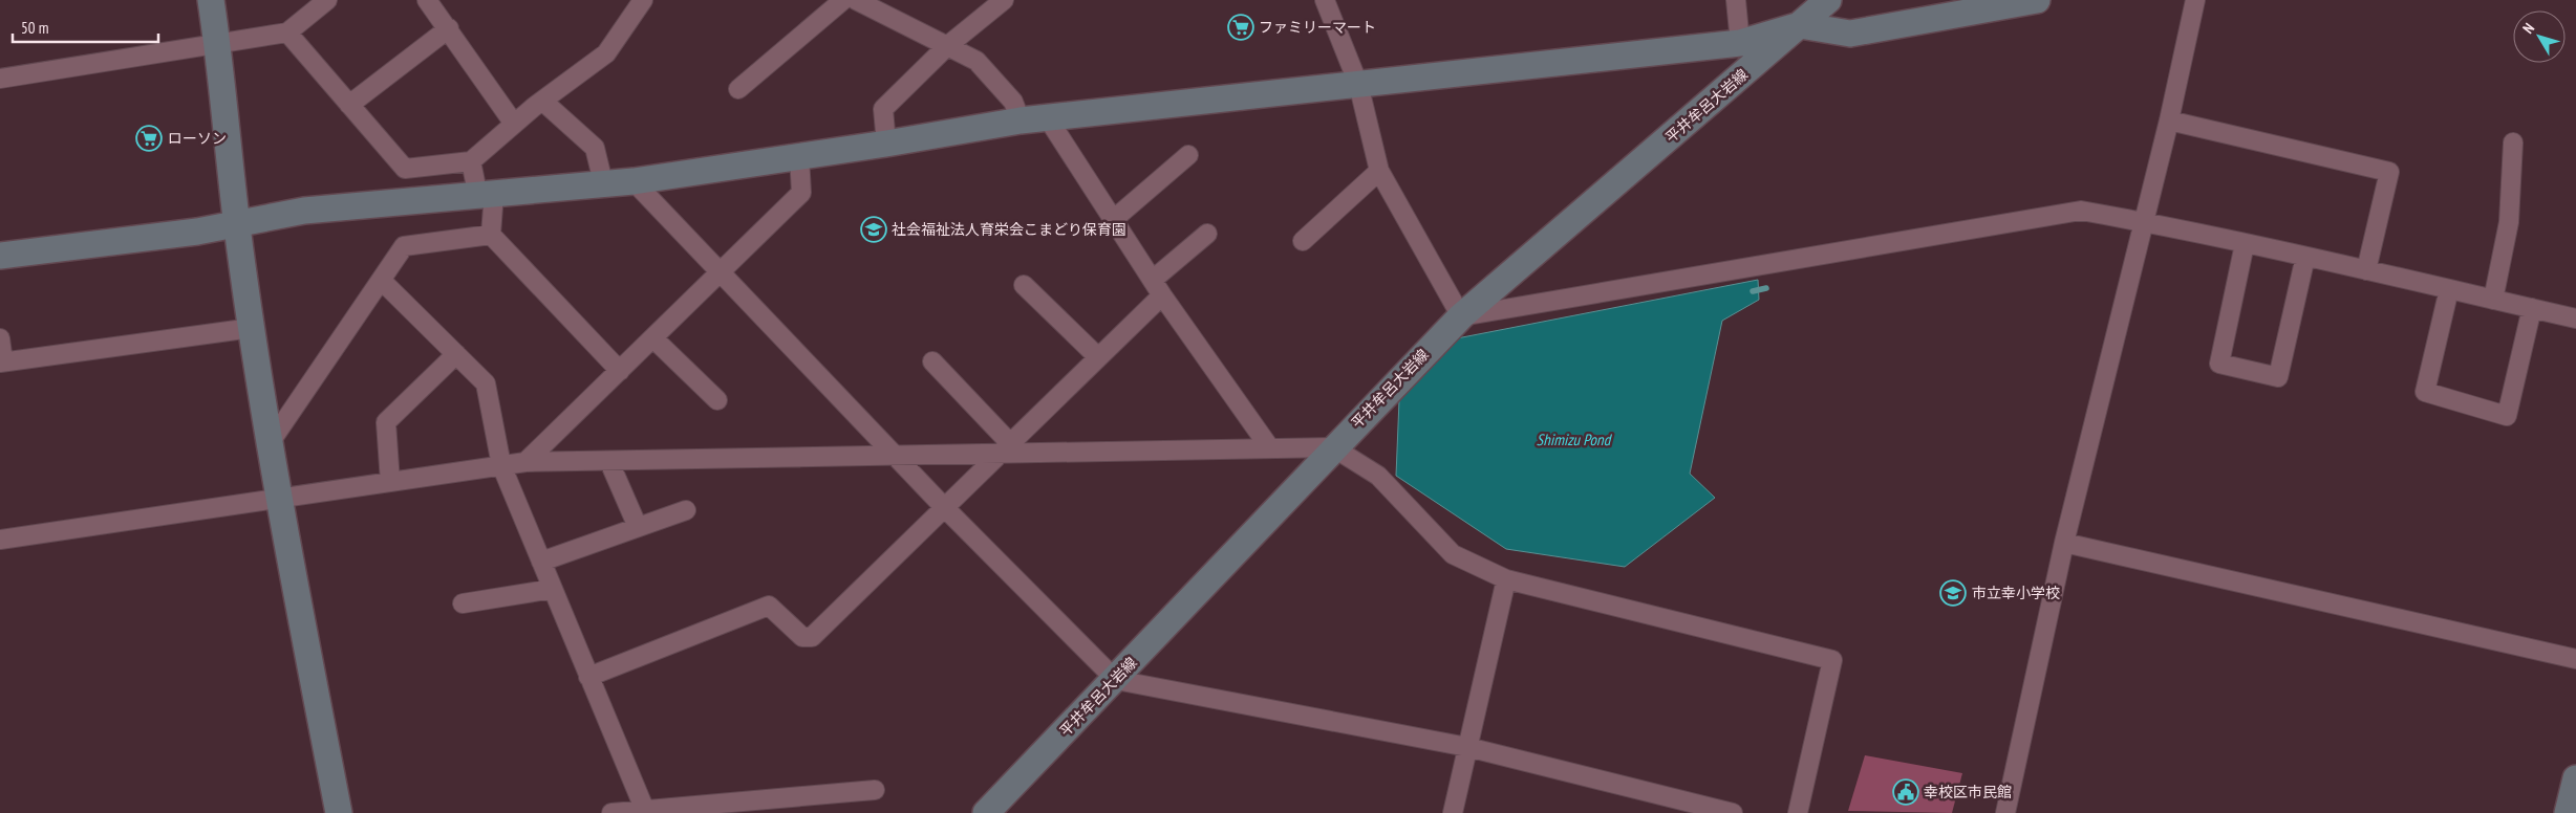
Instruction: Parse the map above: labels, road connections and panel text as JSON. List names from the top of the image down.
{
  "streets": {
    "street": ["平井牟呂大岩線"]
  },
  "water": ["Shimizu Pond"],
  "places": {
    "supermarket": ["ファミリーマート", "ローソン"],
    "school or university": ["社会福祉法人育栄会こまどり保育園", "市立幸小学校"],
    "public building": ["幸校区市民館"]
  },
  "scale_bar": "50 m",
  "north": "top left"
}
